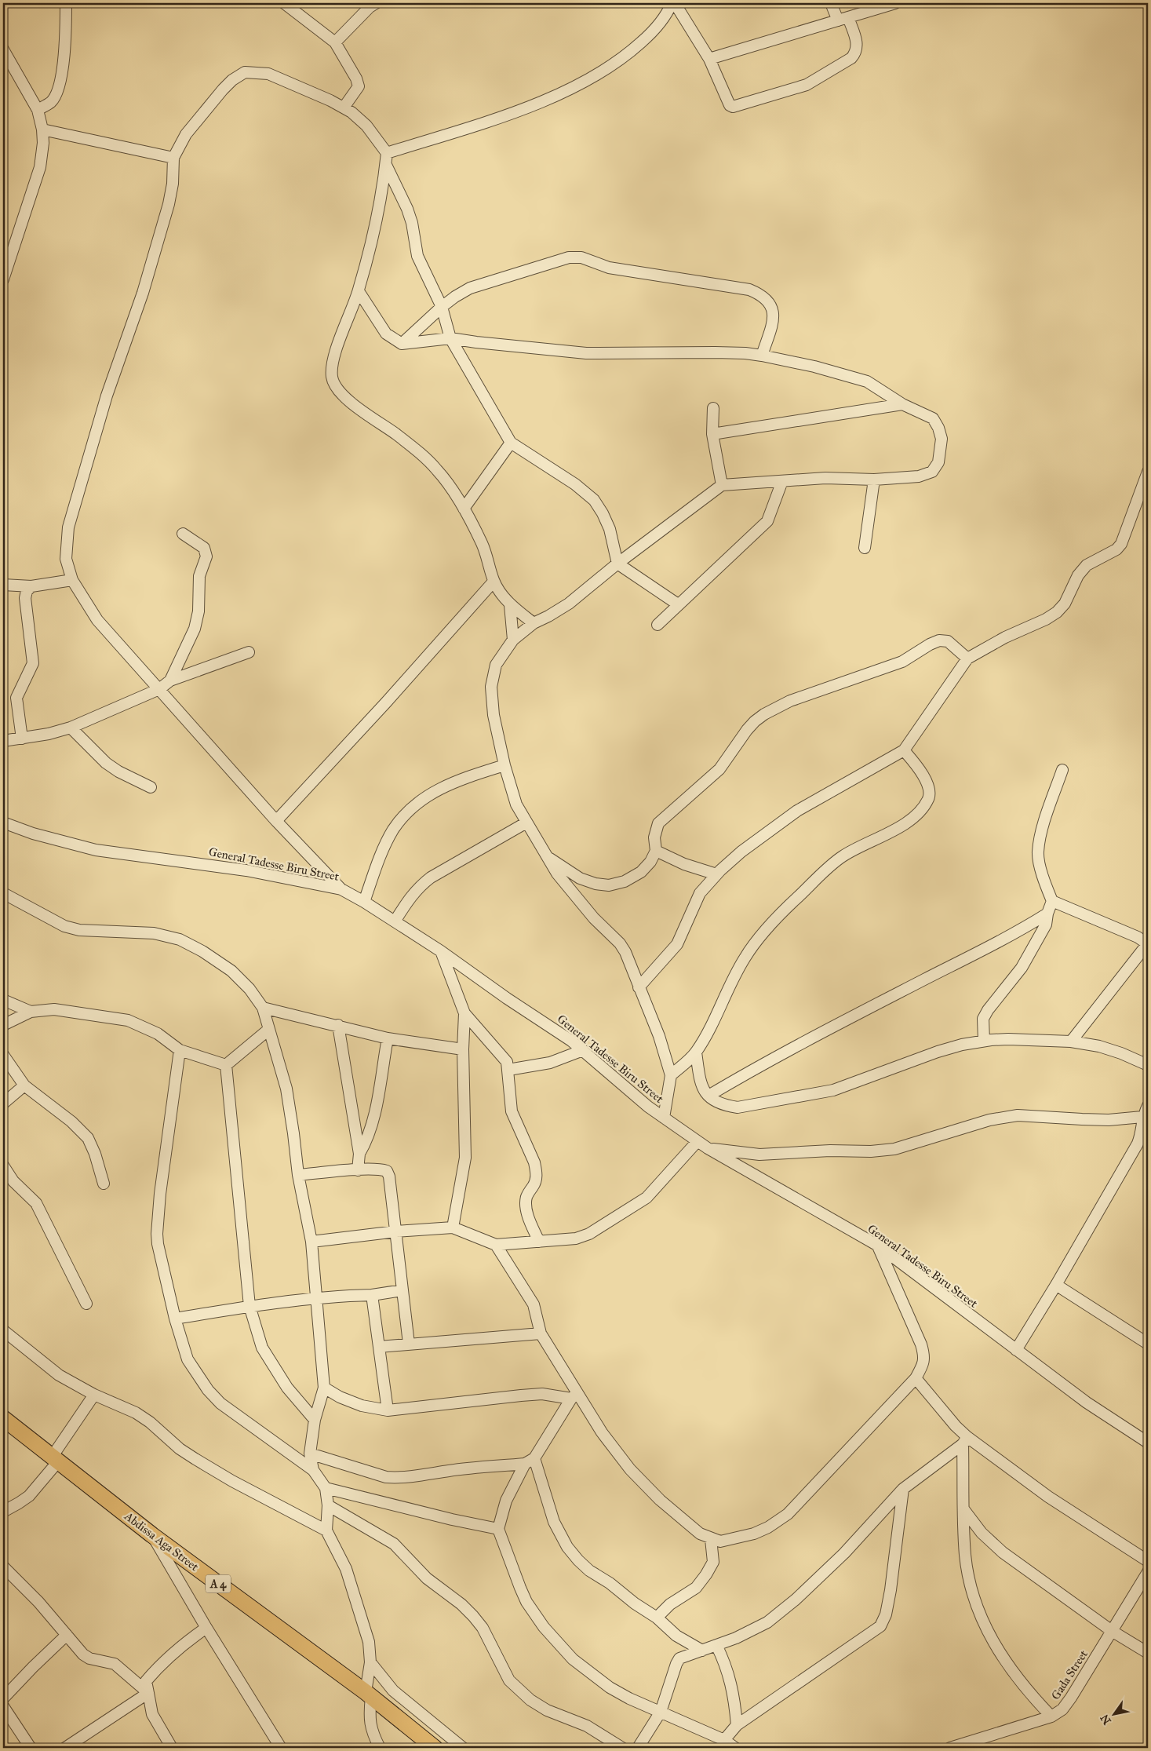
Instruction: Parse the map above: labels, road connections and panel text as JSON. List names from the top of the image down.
{
  "streets": {
    "highway": ["Abdissa Aga Street", "A 4"],
    "street": ["General Tadesse Biru Street", "Gada Street"]
  },
  "north": "bottom left"
}
